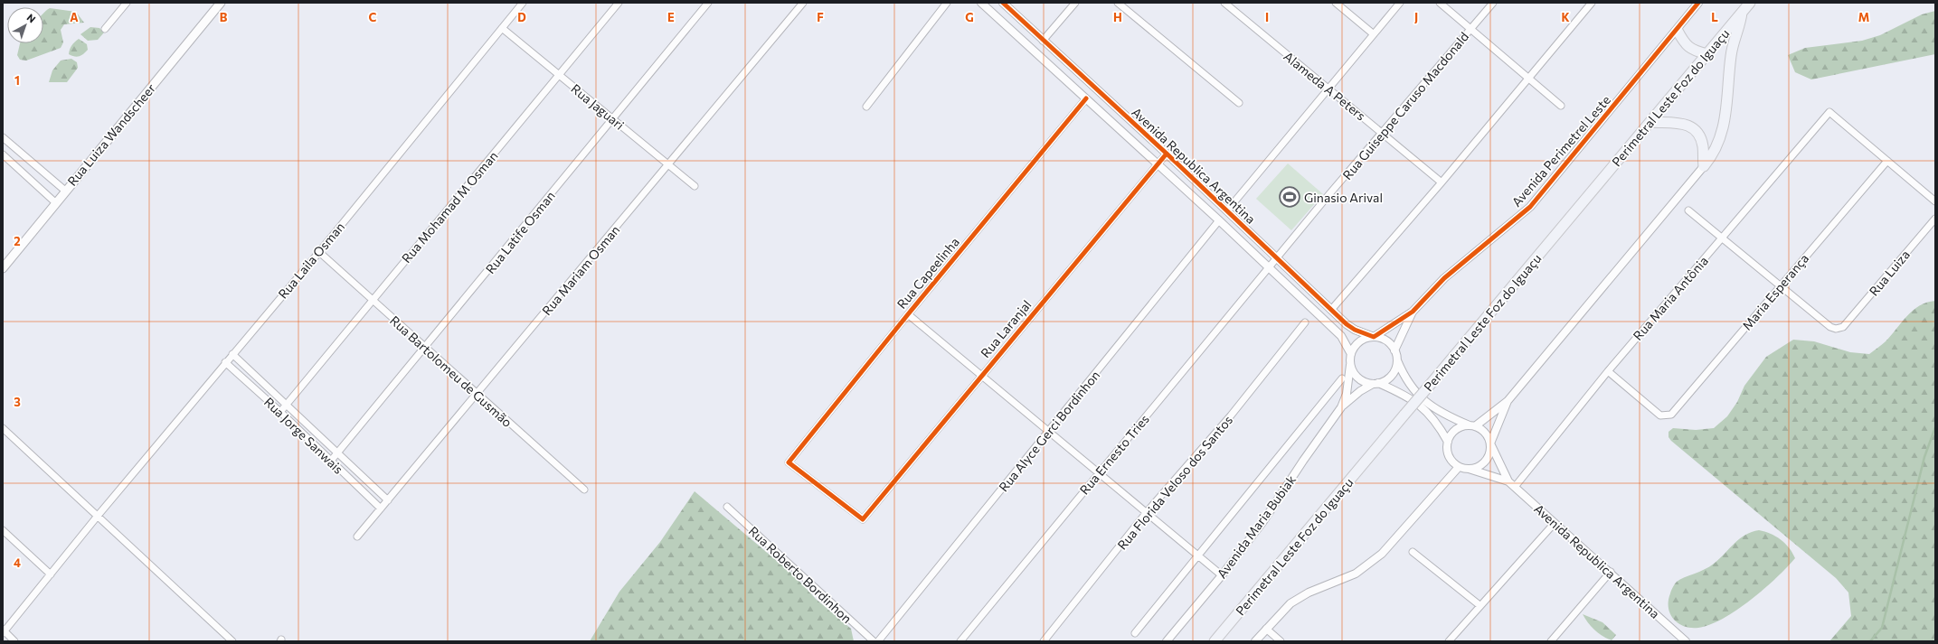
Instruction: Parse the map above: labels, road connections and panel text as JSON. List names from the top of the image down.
{
  "streets": {
    "highway": ["Perimetral Leste Foz do Iguaçu"],
    "main road": ["Rua Luiza Wandscheer"],
    "street": [
      "Alameda A Peters",
      "Rua Guiseppe Caruso Macdonald",
      "Rua Jaguari",
      "Avenida Perimetrel Leste",
      "Avenida Republica Argentina",
      "Rua Mohamad M Osman",
      "Rua Latife Osman",
      "Rua Laila Osman",
      "Rua Mariam Osman",
      "Rua Capeelinha",
      "Rua Luiza",
      "Maria Esperança",
      "Rua Maria Antônia",
      "Rua Laranjal",
      "Rua Bartolomeu de Gusmão",
      "Rua Alyce Gerci Bordinhon",
      "Rua Jorge Sanwais",
      "Rua Ernesto Tries",
      "Rua Florida Veloso dos Santos",
      "Avenida Maria Bubiak",
      "Rua Roberto Bordinhon"
    ]
  },
  "crossings": [
    ["Alameda A Peters", "Rua Guiseppe Caruso Macdonald"],
    ["Rua Guiseppe Caruso Macdonald", "Avenida Republica Argentina"],
    ["Rua Guiseppe Caruso Macdonald", "Rua Ernesto Tries"],
    ["Rua Jaguari", "Rua Mohamad M Osman"],
    ["Rua Jaguari", "Rua Latife Osman"],
    ["Rua Jaguari", "Rua Laila Osman"],
    ["Rua Jaguari", "Rua Mariam Osman"],
    ["Avenida Perimetrel Leste", "Avenida Republica Argentina"],
    ["Avenida Perimetrel Leste", "Avenida Maria Bubiak"],
    ["Avenida Republica Argentina", "Rua Capeelinha"],
    ["Avenida Republica Argentina", "Rua Maria Antônia"],
    ["Avenida Republica Argentina", "Rua Laranjal"],
    ["Avenida Republica Argentina", "Rua Alyce Gerci Bordinhon"],
    ["Avenida Republica Argentina", "Rua Ernesto Tries"],
    ["Avenida Republica Argentina", "Avenida Maria Bubiak"],
    ["Rua Mohamad M Osman", "Rua Bartolomeu de Gusmão"],
    ["Rua Mohamad M Osman", "Rua Jorge Sanwais"],
    ["Rua Latife Osman", "Rua Bartolomeu de Gusmão"],
    ["Rua Latife Osman", "Rua Jorge Sanwais"],
    ["Rua Laila Osman", "Rua Bartolomeu de Gusmão"],
    ["Rua Laila Osman", "Rua Jorge Sanwais"],
    ["Rua Mariam Osman", "Rua Bartolomeu de Gusmão"],
    ["Rua Mariam Osman", "Rua Jorge Sanwais"],
    ["Rua Capeelinha", "Rua Laranjal"],
    ["Rua Luiza", "Maria Esperança"],
    ["Maria Esperança", "Rua Maria Antônia"]
  ],
  "places": {
    "sports": ["Ginasio Arival"]
  },
  "north": "top right",
  "grid": {
    "columns": [
      "A",
      "B",
      "C",
      "D",
      "E",
      "F",
      "G",
      "H",
      "I",
      "J",
      "K",
      "L",
      "M"
    ],
    "rows": [
      "1",
      "2",
      "3",
      "4"
    ]
  }
}
